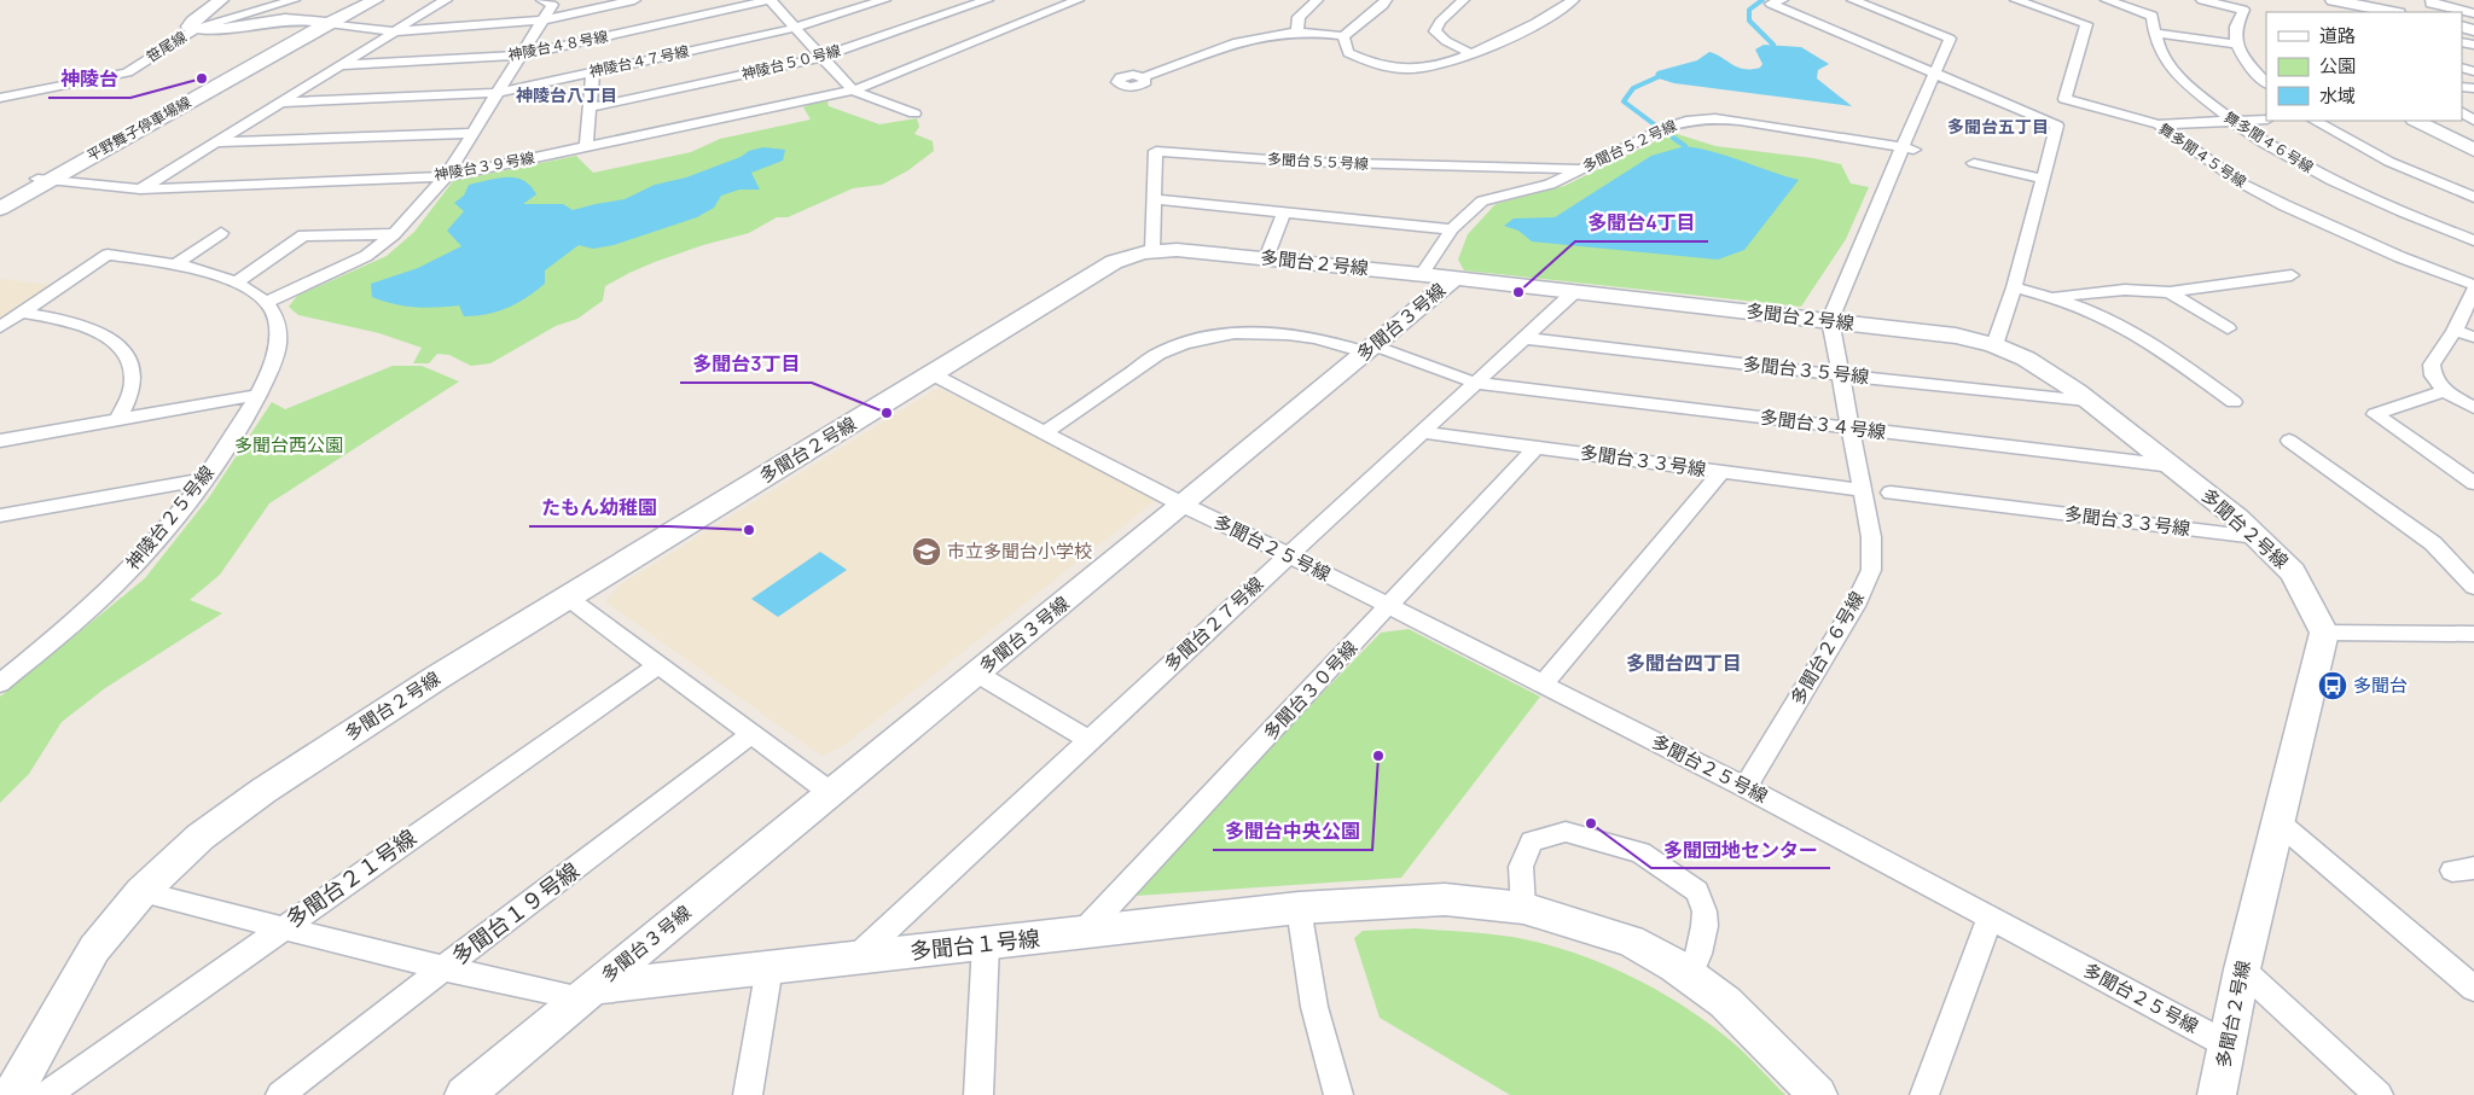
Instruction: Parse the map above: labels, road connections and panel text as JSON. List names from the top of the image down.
{
  "streets": {
    "street": [
      "神陵台４８号線",
      "笹尾線",
      "神陵台４７号線",
      "神陵台５０号線",
      "平野舞子停車場線",
      "舞多聞４６号線",
      "多聞台５２号線",
      "舞多聞４５号線",
      "多聞台５５号線",
      "神陵台３９号線",
      "多聞台２号線",
      "多聞台３号線",
      "多聞台３５号線",
      "多聞台３４号線",
      "多聞台３３号線",
      "神陵台２５号線",
      "多聞台２５号線",
      "多聞台２７号線",
      "多聞台２６号線",
      "多聞台３０号線",
      "多聞台２１号線",
      "多聞台１９号線",
      "多聞台１号線"
    ]
  },
  "crossings": [
    ["平野舞子停車場線", "神陵台３９号線"],
    ["多聞台５２号線", "多聞台５５号線"],
    ["多聞台５２号線", "多聞台２号線"],
    ["多聞台５５号線", "多聞台２号線"],
    ["多聞台２号線", "多聞台３号線"],
    ["多聞台２号線", "多聞台３５号線"],
    ["多聞台２号線", "多聞台３４号線"],
    ["多聞台２号線", "多聞台３３号線"],
    ["多聞台２号線", "多聞台２５号線"],
    ["多聞台２号線", "多聞台２７号線"],
    ["多聞台２号線", "多聞台２６号線"],
    ["多聞台３号線", "多聞台３４号線"],
    ["多聞台３号線", "多聞台２５号線"],
    ["多聞台３号線", "多聞台１号線"],
    ["多聞台３５号線", "多聞台２７号線"],
    ["多聞台３５号線", "多聞台２６号線"],
    ["多聞台３４号線", "多聞台２７号線"],
    ["多聞台３４号線", "多聞台２６号線"],
    ["多聞台３３号線", "多聞台２７号線"],
    ["多聞台３３号線", "多聞台２６号線"],
    ["多聞台３３号線", "多聞台３０号線"],
    ["多聞台２５号線", "多聞台２７号線"],
    ["多聞台２５号線", "多聞台２６号線"],
    ["多聞台２５号線", "多聞台３０号線"],
    ["多聞台２７号線", "多聞台１号線"],
    ["多聞台３０号線", "多聞台１号線"]
  ],
  "districts": ["神陵台八丁目", "多聞台五丁目", "多聞台四丁目"],
  "parks": ["多聞台西公園"],
  "places": {
    "other": [
      "神陵台",
      "多聞台4丁目",
      "多聞台3丁目",
      "たもん幼稚園",
      "多聞台中央公園",
      "多聞団地センター"
    ],
    "school or university": ["市立多聞台小学校"],
    "bus stop": ["多聞台"]
  },
  "legend": ["道路", "公園", "水域"]
}
